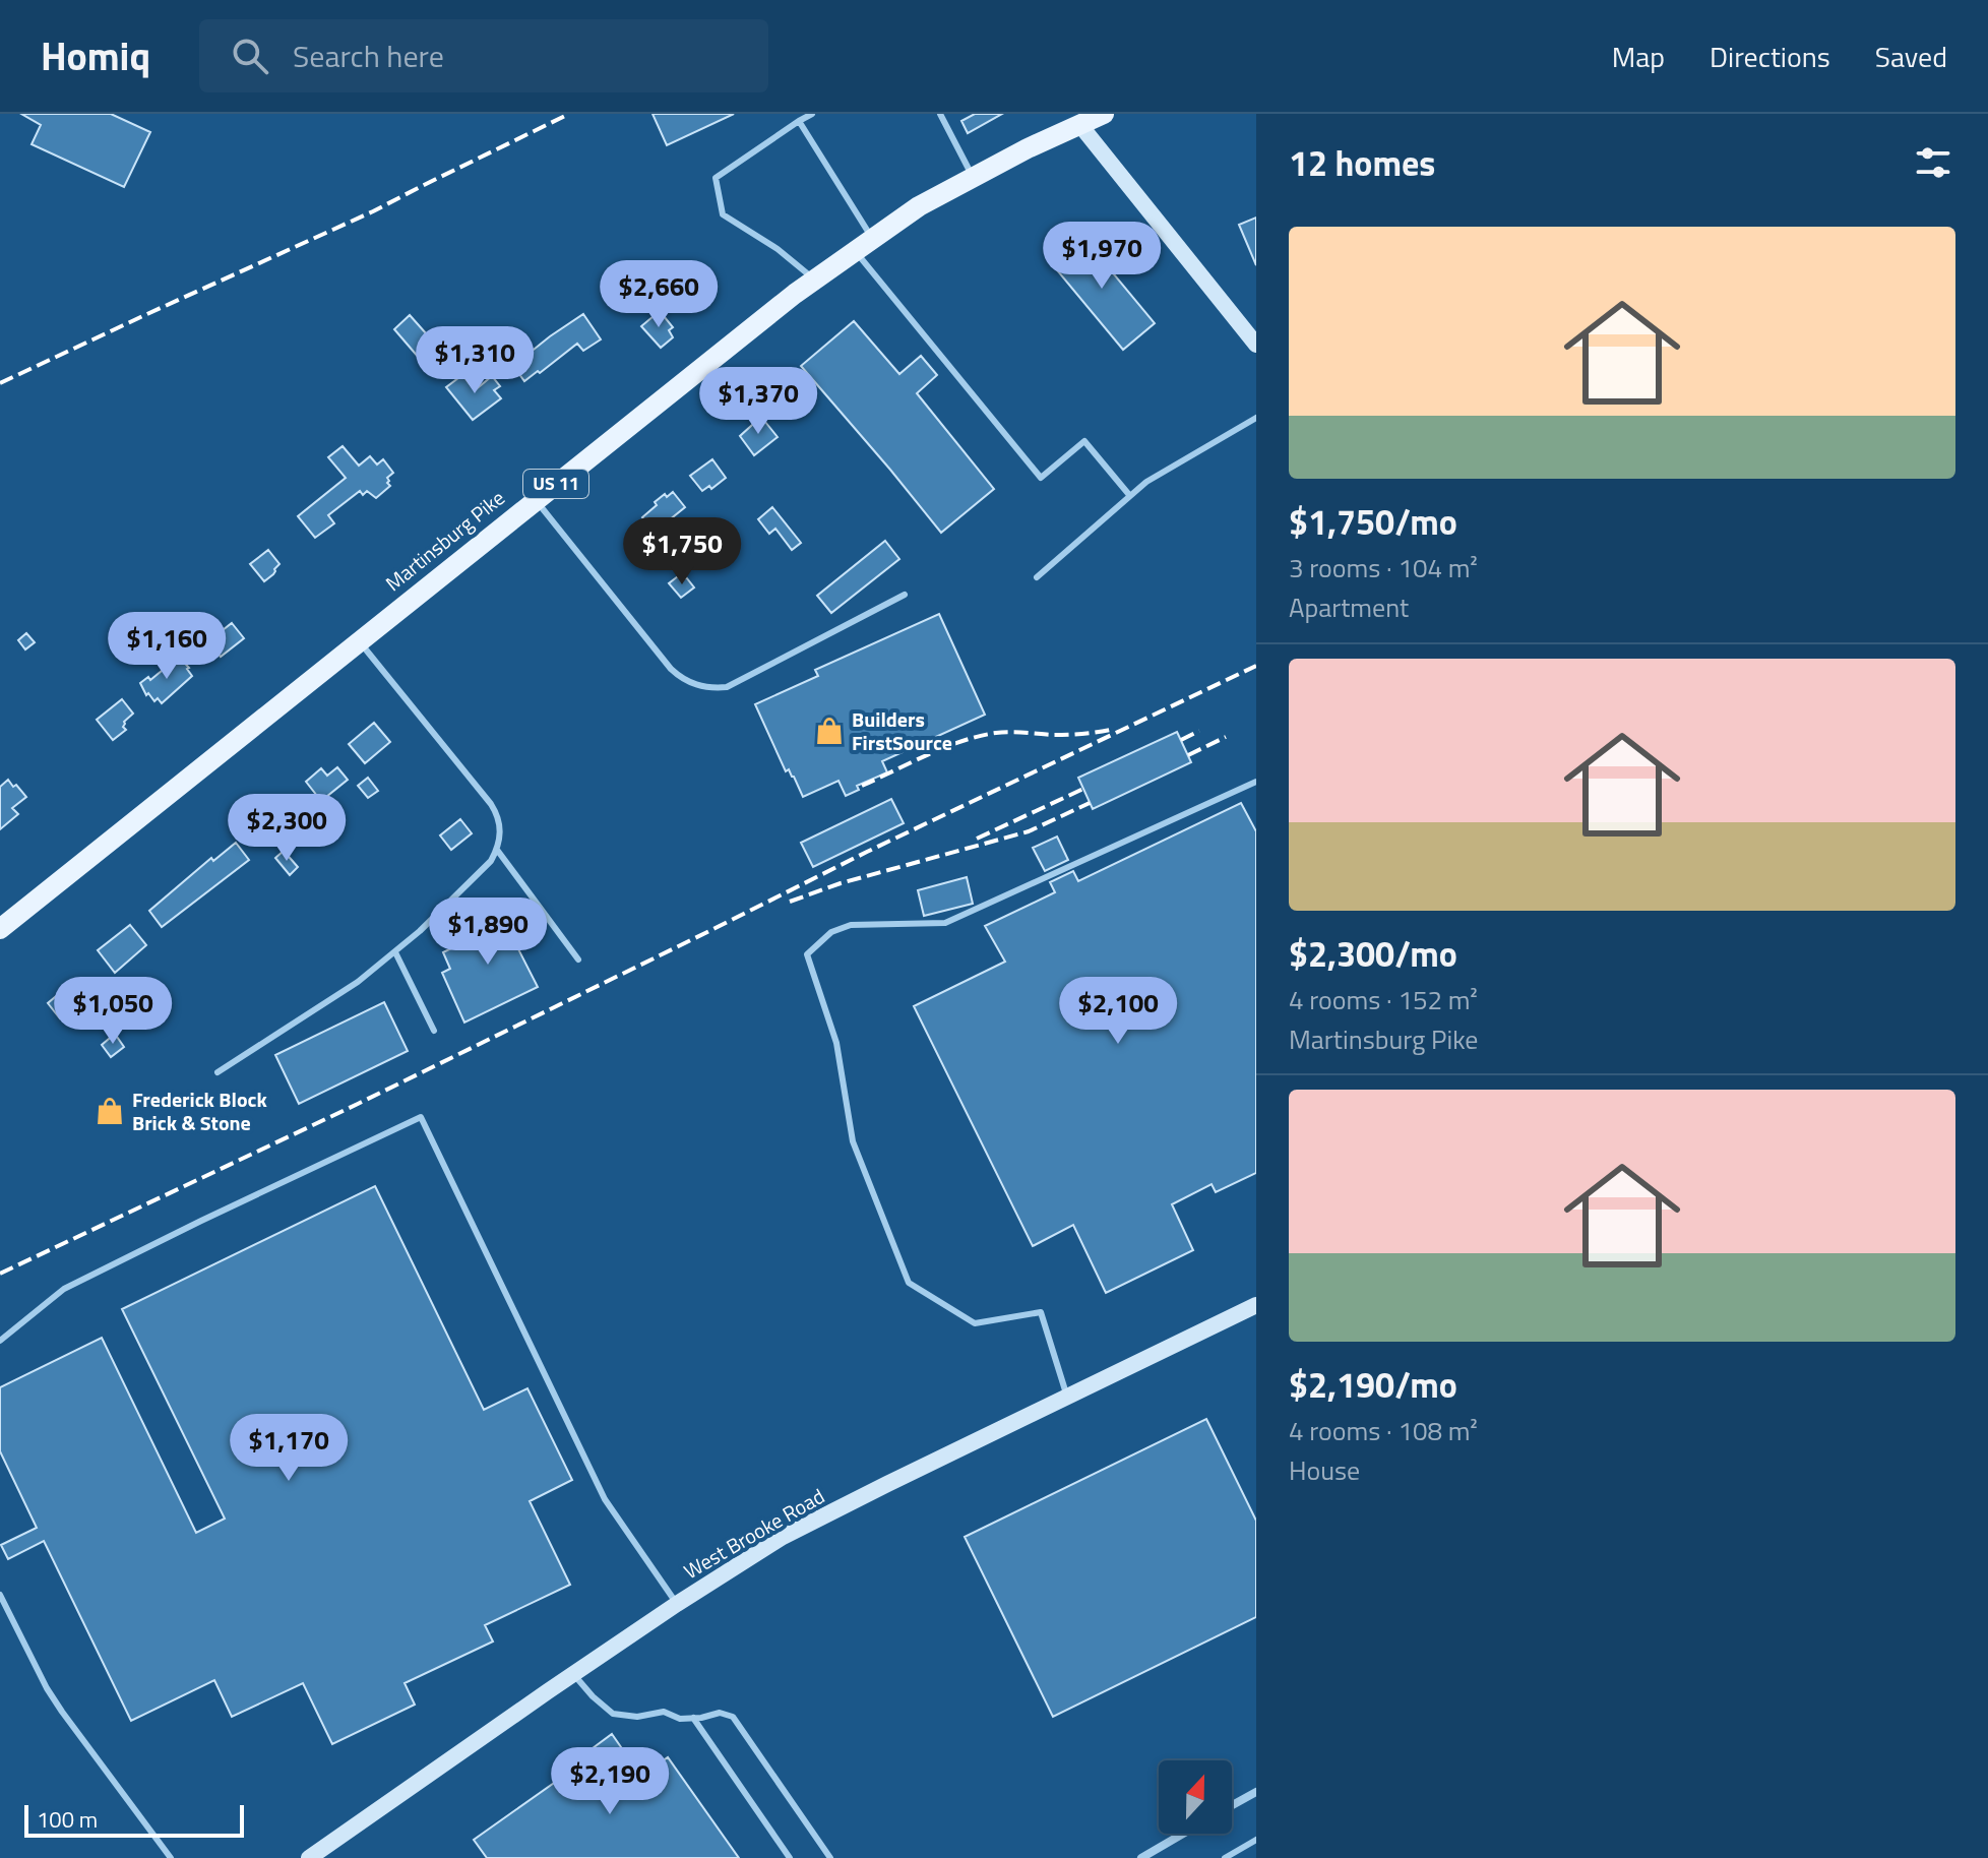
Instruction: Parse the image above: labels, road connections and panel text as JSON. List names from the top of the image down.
{
  "streets": {
    "main road": ["US 11", "Martinsburg Pike"],
    "street": ["West Brooke Road"]
  },
  "places": {
    "shop": ["Builders FirstSource", "Frederick Block Brick & Stone"]
  },
  "scale_bar": "100 m",
  "north": "top",
  "page": {
    "header": "Homiq",
    "search": "Search here",
    "nav": ["Map", "Directions", "Saved"],
    "heading": "12 homes",
    "list": [
      {
        "name": "$1,750/mo",
        "note": "3 rooms · 104 m² · Apartment"
      },
      {
        "name": "$2,300/mo",
        "note": "4 rooms · 152 m² · Martinsburg Pike"
      },
      {
        "name": "$2,190/mo",
        "note": "4 rooms · 108 m² · House"
      }
    ],
    "price": [
      "$1,970",
      "$2,660",
      "$1,310",
      "$1,370",
      "$1,750",
      "$1,160",
      "$2,300",
      "$1,890",
      "$1,050",
      "$2,100",
      "$1,170",
      "$2,190"
    ],
    "scale": "100 m"
  }
}
